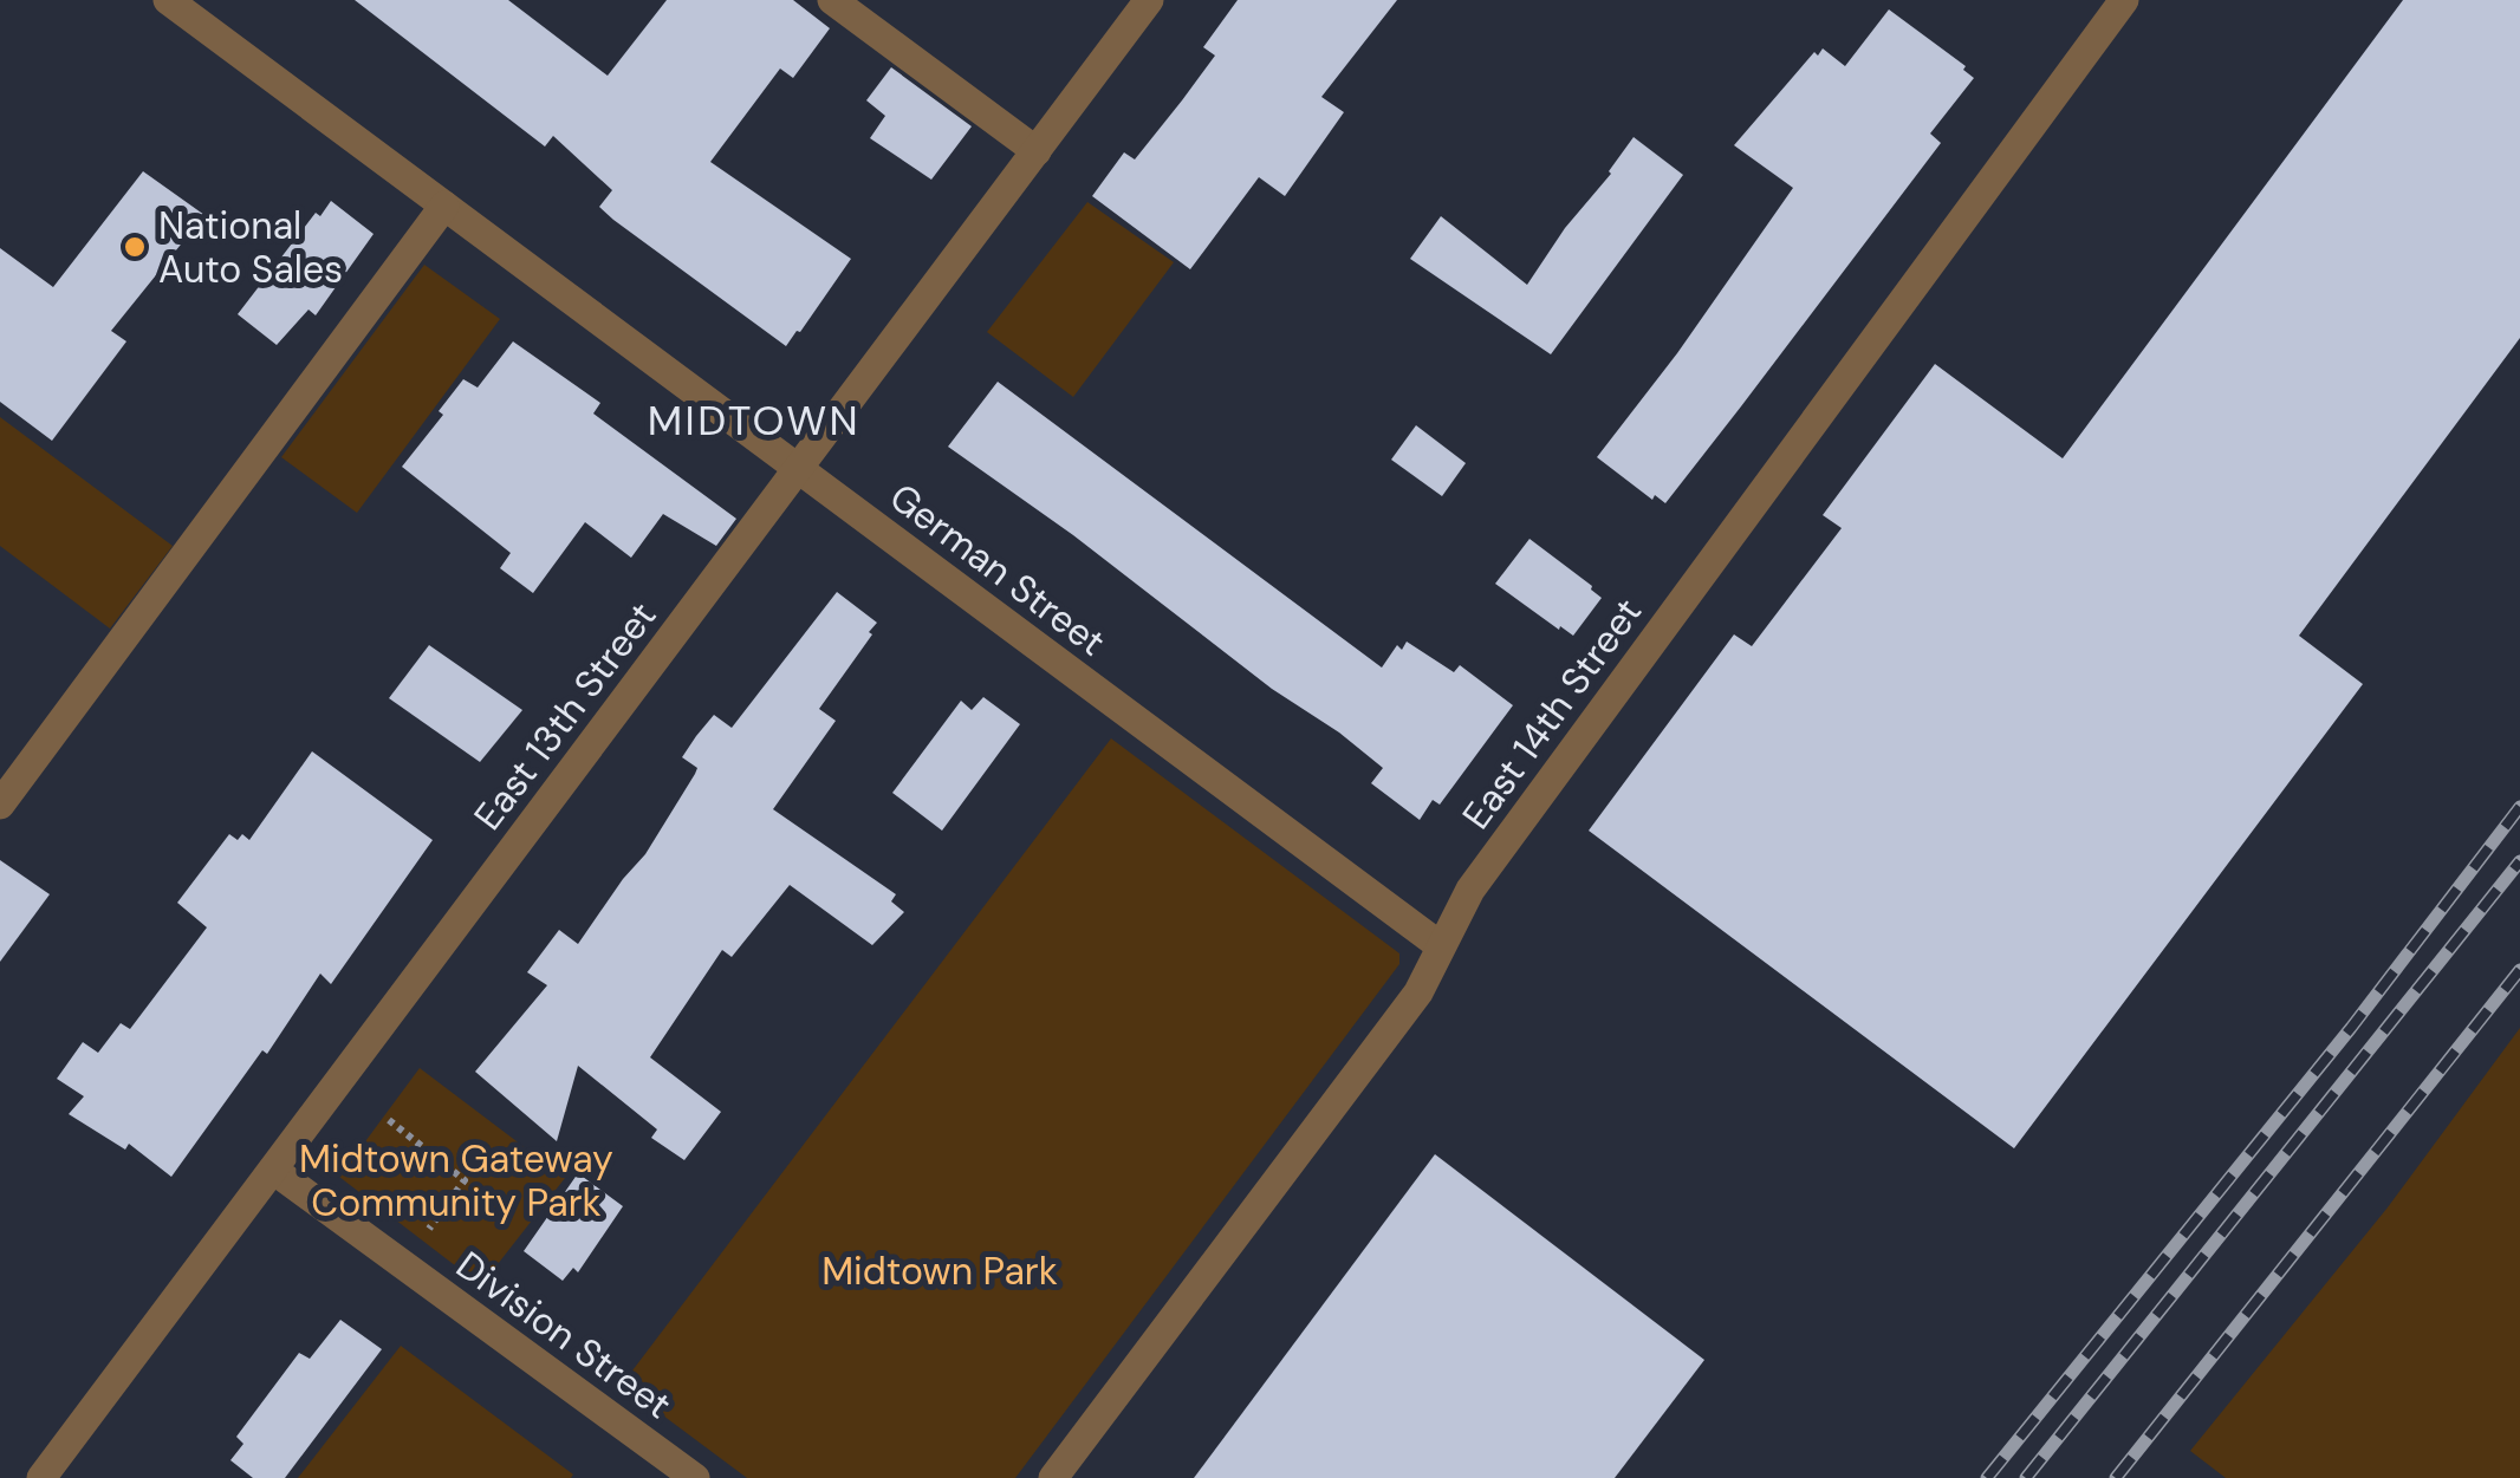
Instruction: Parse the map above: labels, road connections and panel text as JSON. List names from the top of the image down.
{
  "streets": {
    "street": [
      "German Street",
      "East 14th Street",
      "East 13th Street",
      "Division Street"
    ]
  },
  "crossings": [
    ["German Street", "East 14th Street"],
    ["German Street", "East 13th Street"],
    ["East 13th Street", "Division Street"]
  ],
  "districts": ["MIDTOWN"],
  "parks": ["Midtown Gateway Community Park", "Midtown Park"],
  "places": ["National Auto Sales"]
}
